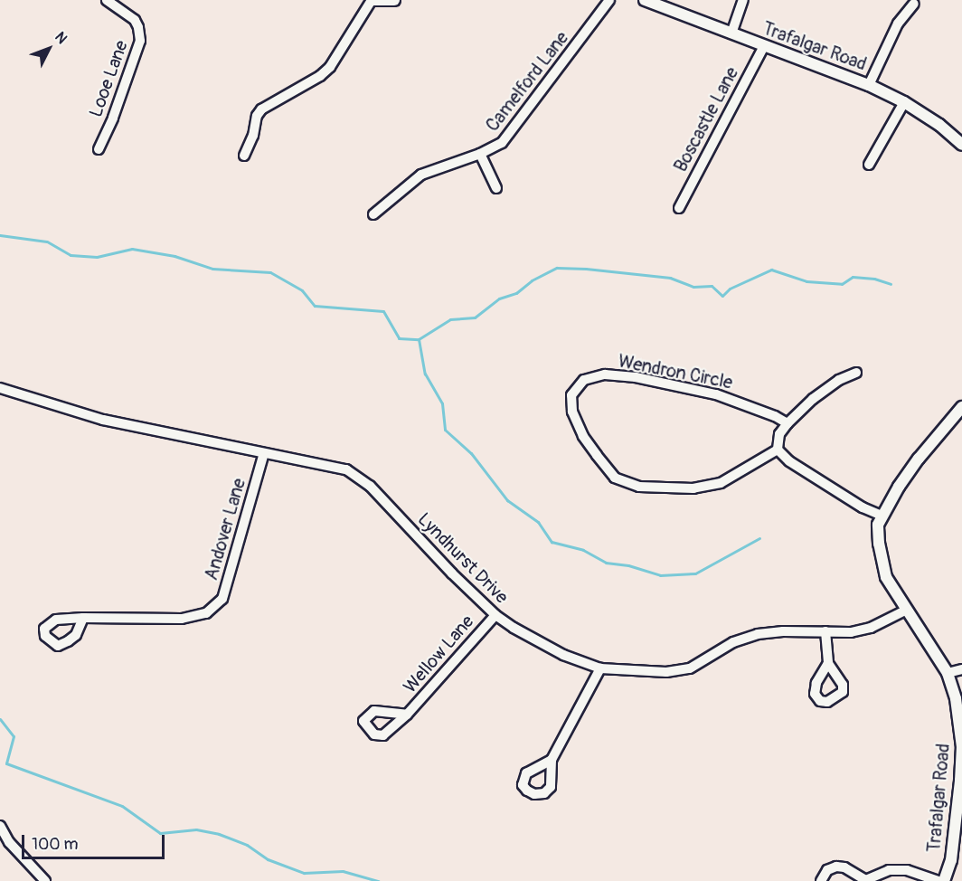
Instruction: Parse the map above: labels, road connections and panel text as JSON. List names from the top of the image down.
{
  "streets": {
    "street": [
      "Trafalgar Road",
      "Looe Lane",
      "Camelford Lane",
      "Boscastle Lane",
      "Wendron Circle",
      "Andover Lane",
      "Lyndhurst Drive",
      "Wellow Lane"
    ]
  },
  "crossings": [
    ["Trafalgar Road", "Boscastle Lane"],
    ["Trafalgar Road", "Lyndhurst Drive"],
    ["Andover Lane", "Lyndhurst Drive"],
    ["Lyndhurst Drive", "Wellow Lane"]
  ],
  "scale_bar": "100 m",
  "north": "top right"
}
